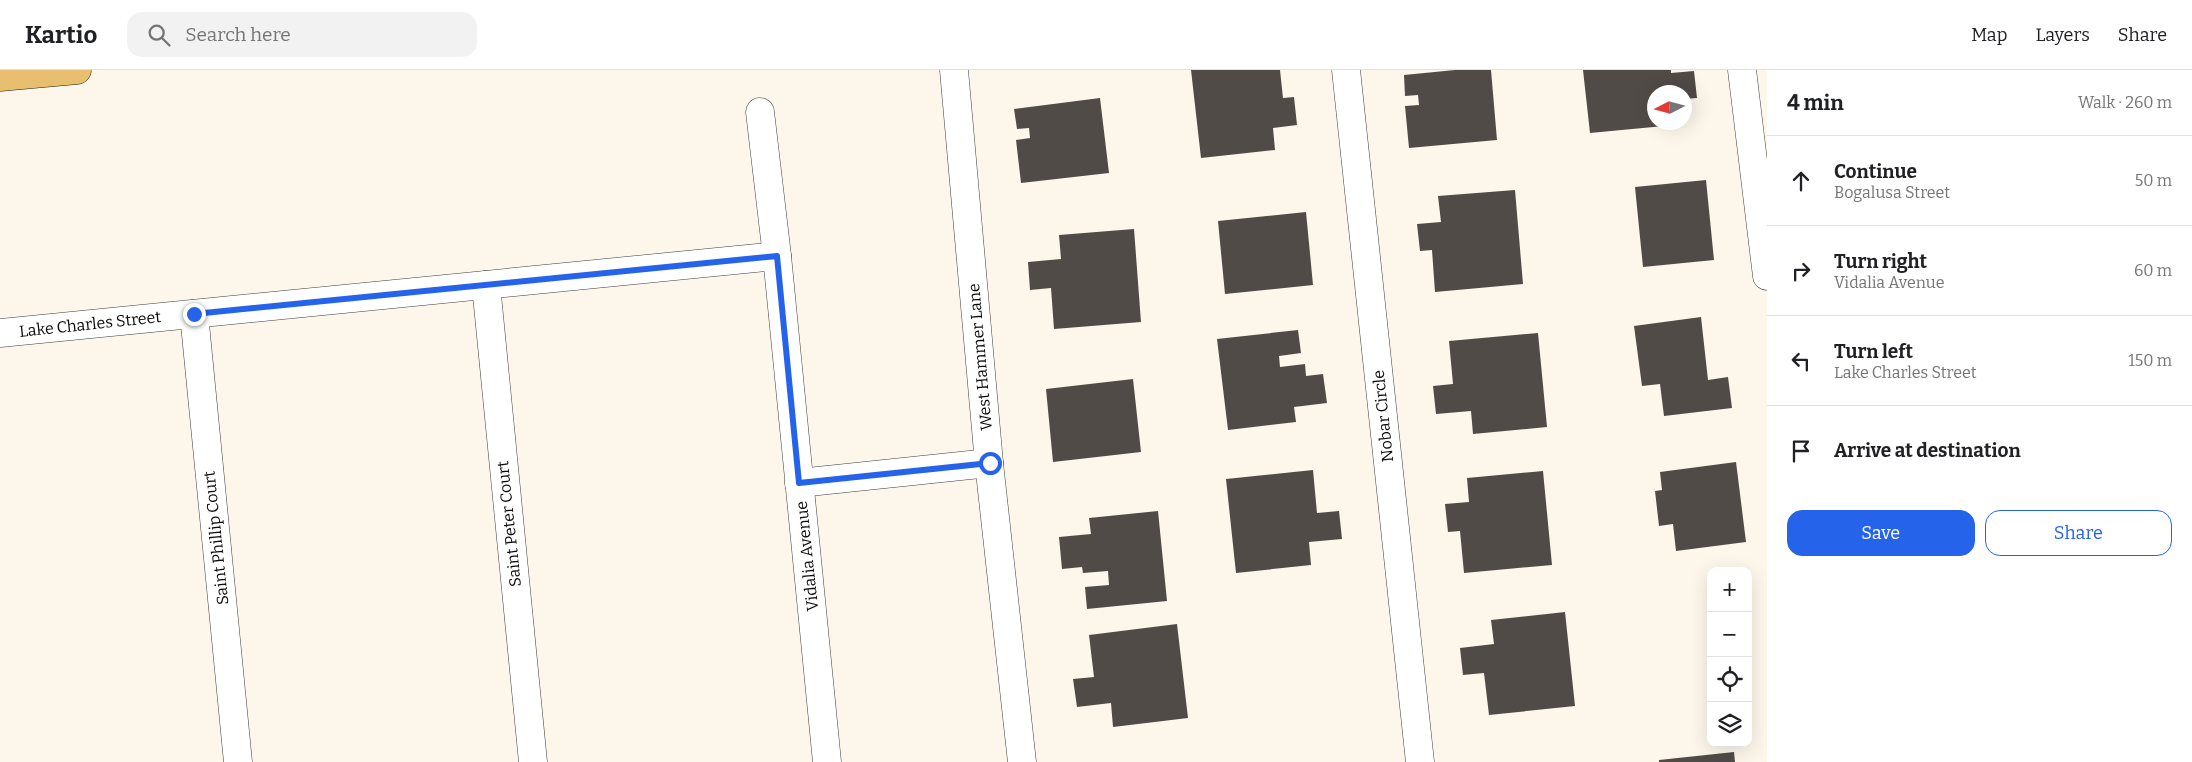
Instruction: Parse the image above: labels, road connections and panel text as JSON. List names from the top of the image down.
{
  "streets": {
    "street": [
      "Lake Charles Street",
      "West Hammer Lane",
      "Nobar Circle",
      "Saint Peter Court",
      "Saint Phillip Court",
      "Vidalia Avenue"
    ]
  },
  "crossings": [
    ["Lake Charles Street", "Saint Peter Court"],
    ["Lake Charles Street", "Saint Phillip Court"],
    ["Lake Charles Street", "Vidalia Avenue"]
  ],
  "north": "left",
  "page": {
    "header": "Kartio",
    "search": "Search here",
    "nav": ["Map", "Layers", "Share"],
    "heading": ["4 min", "Walk · 260 m"],
    "list": [
      ["Continue", "Bogalusa Street", "50 m"],
      ["Turn right", "Vidalia Avenue", "60 m"],
      ["Turn left", "Lake Charles Street", "150 m"],
      "Arrive at destination"
    ],
    "buttons": ["Save", "Share"],
    "map_buttons": ["+", "−"]
  }
}
